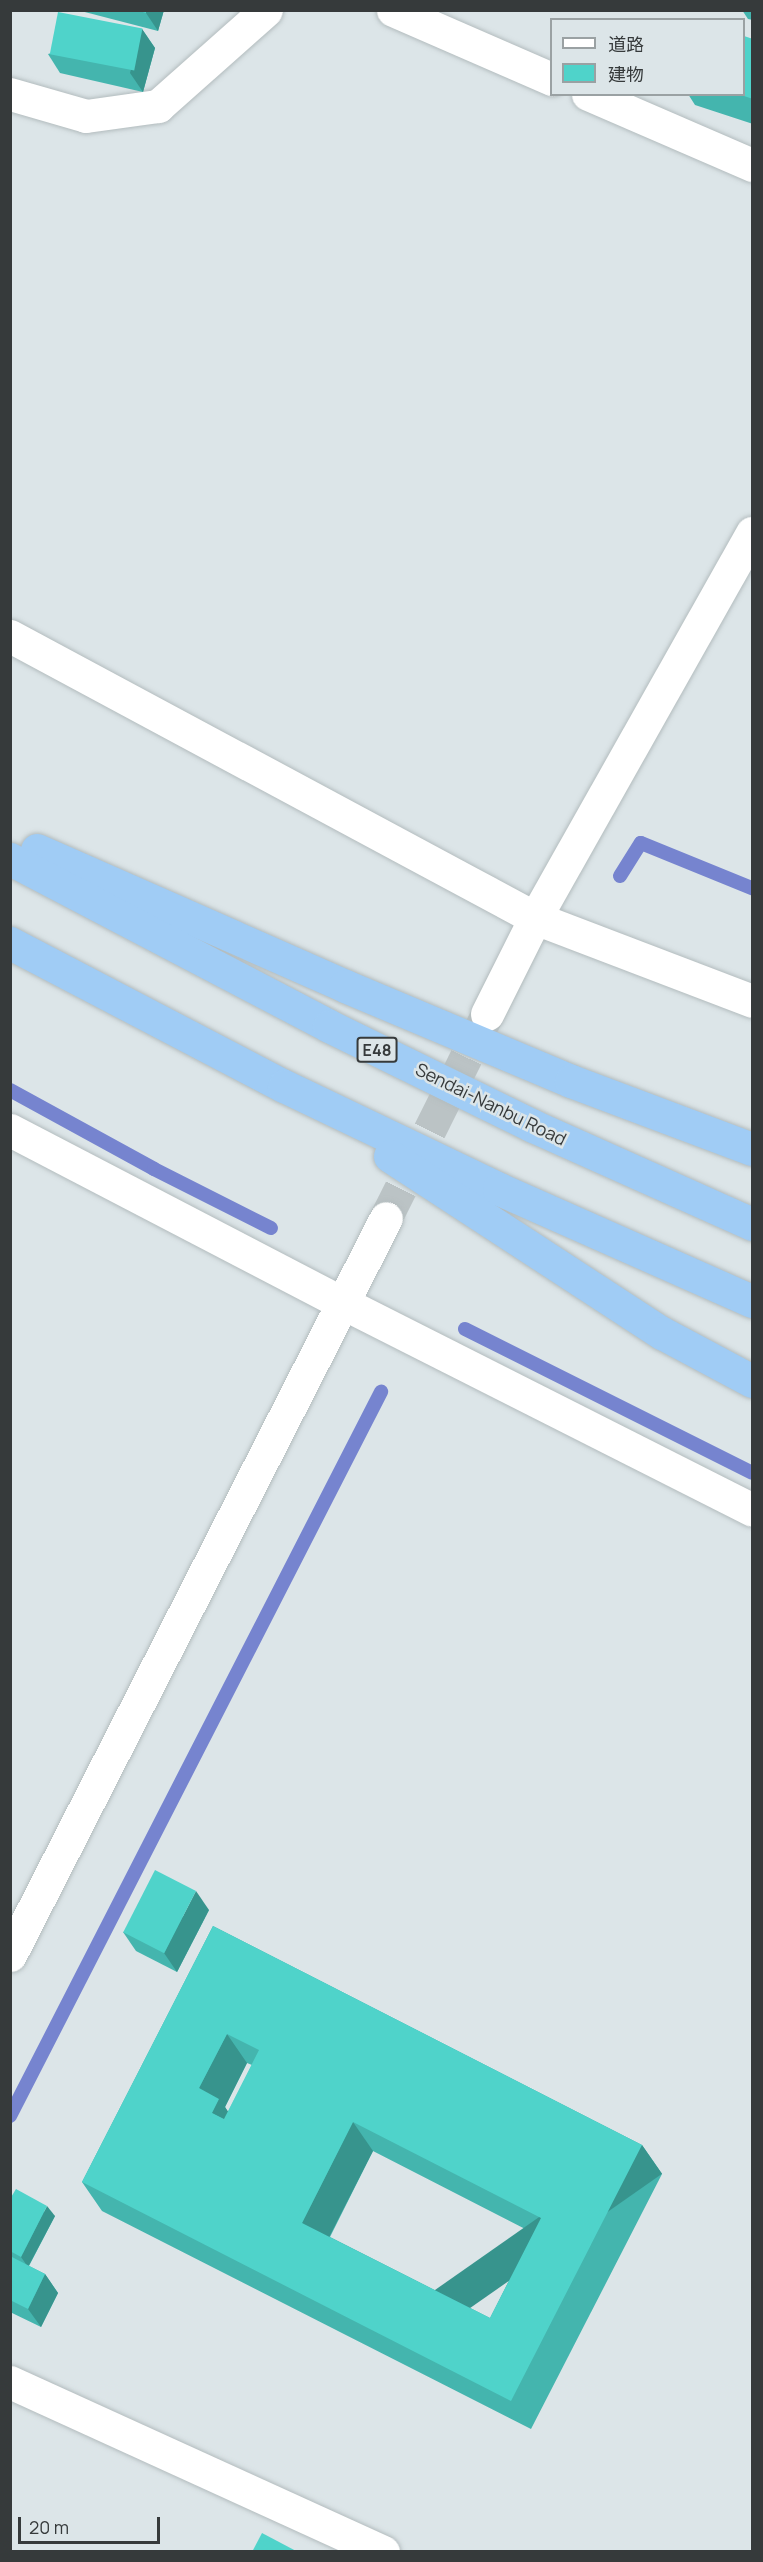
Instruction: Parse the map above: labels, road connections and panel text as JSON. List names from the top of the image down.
{
  "streets": {
    "highway": ["E48", "Sendai-Nanbu Road"]
  },
  "legend": ["道路", "建物"],
  "scale_bar": "20 m"
}
